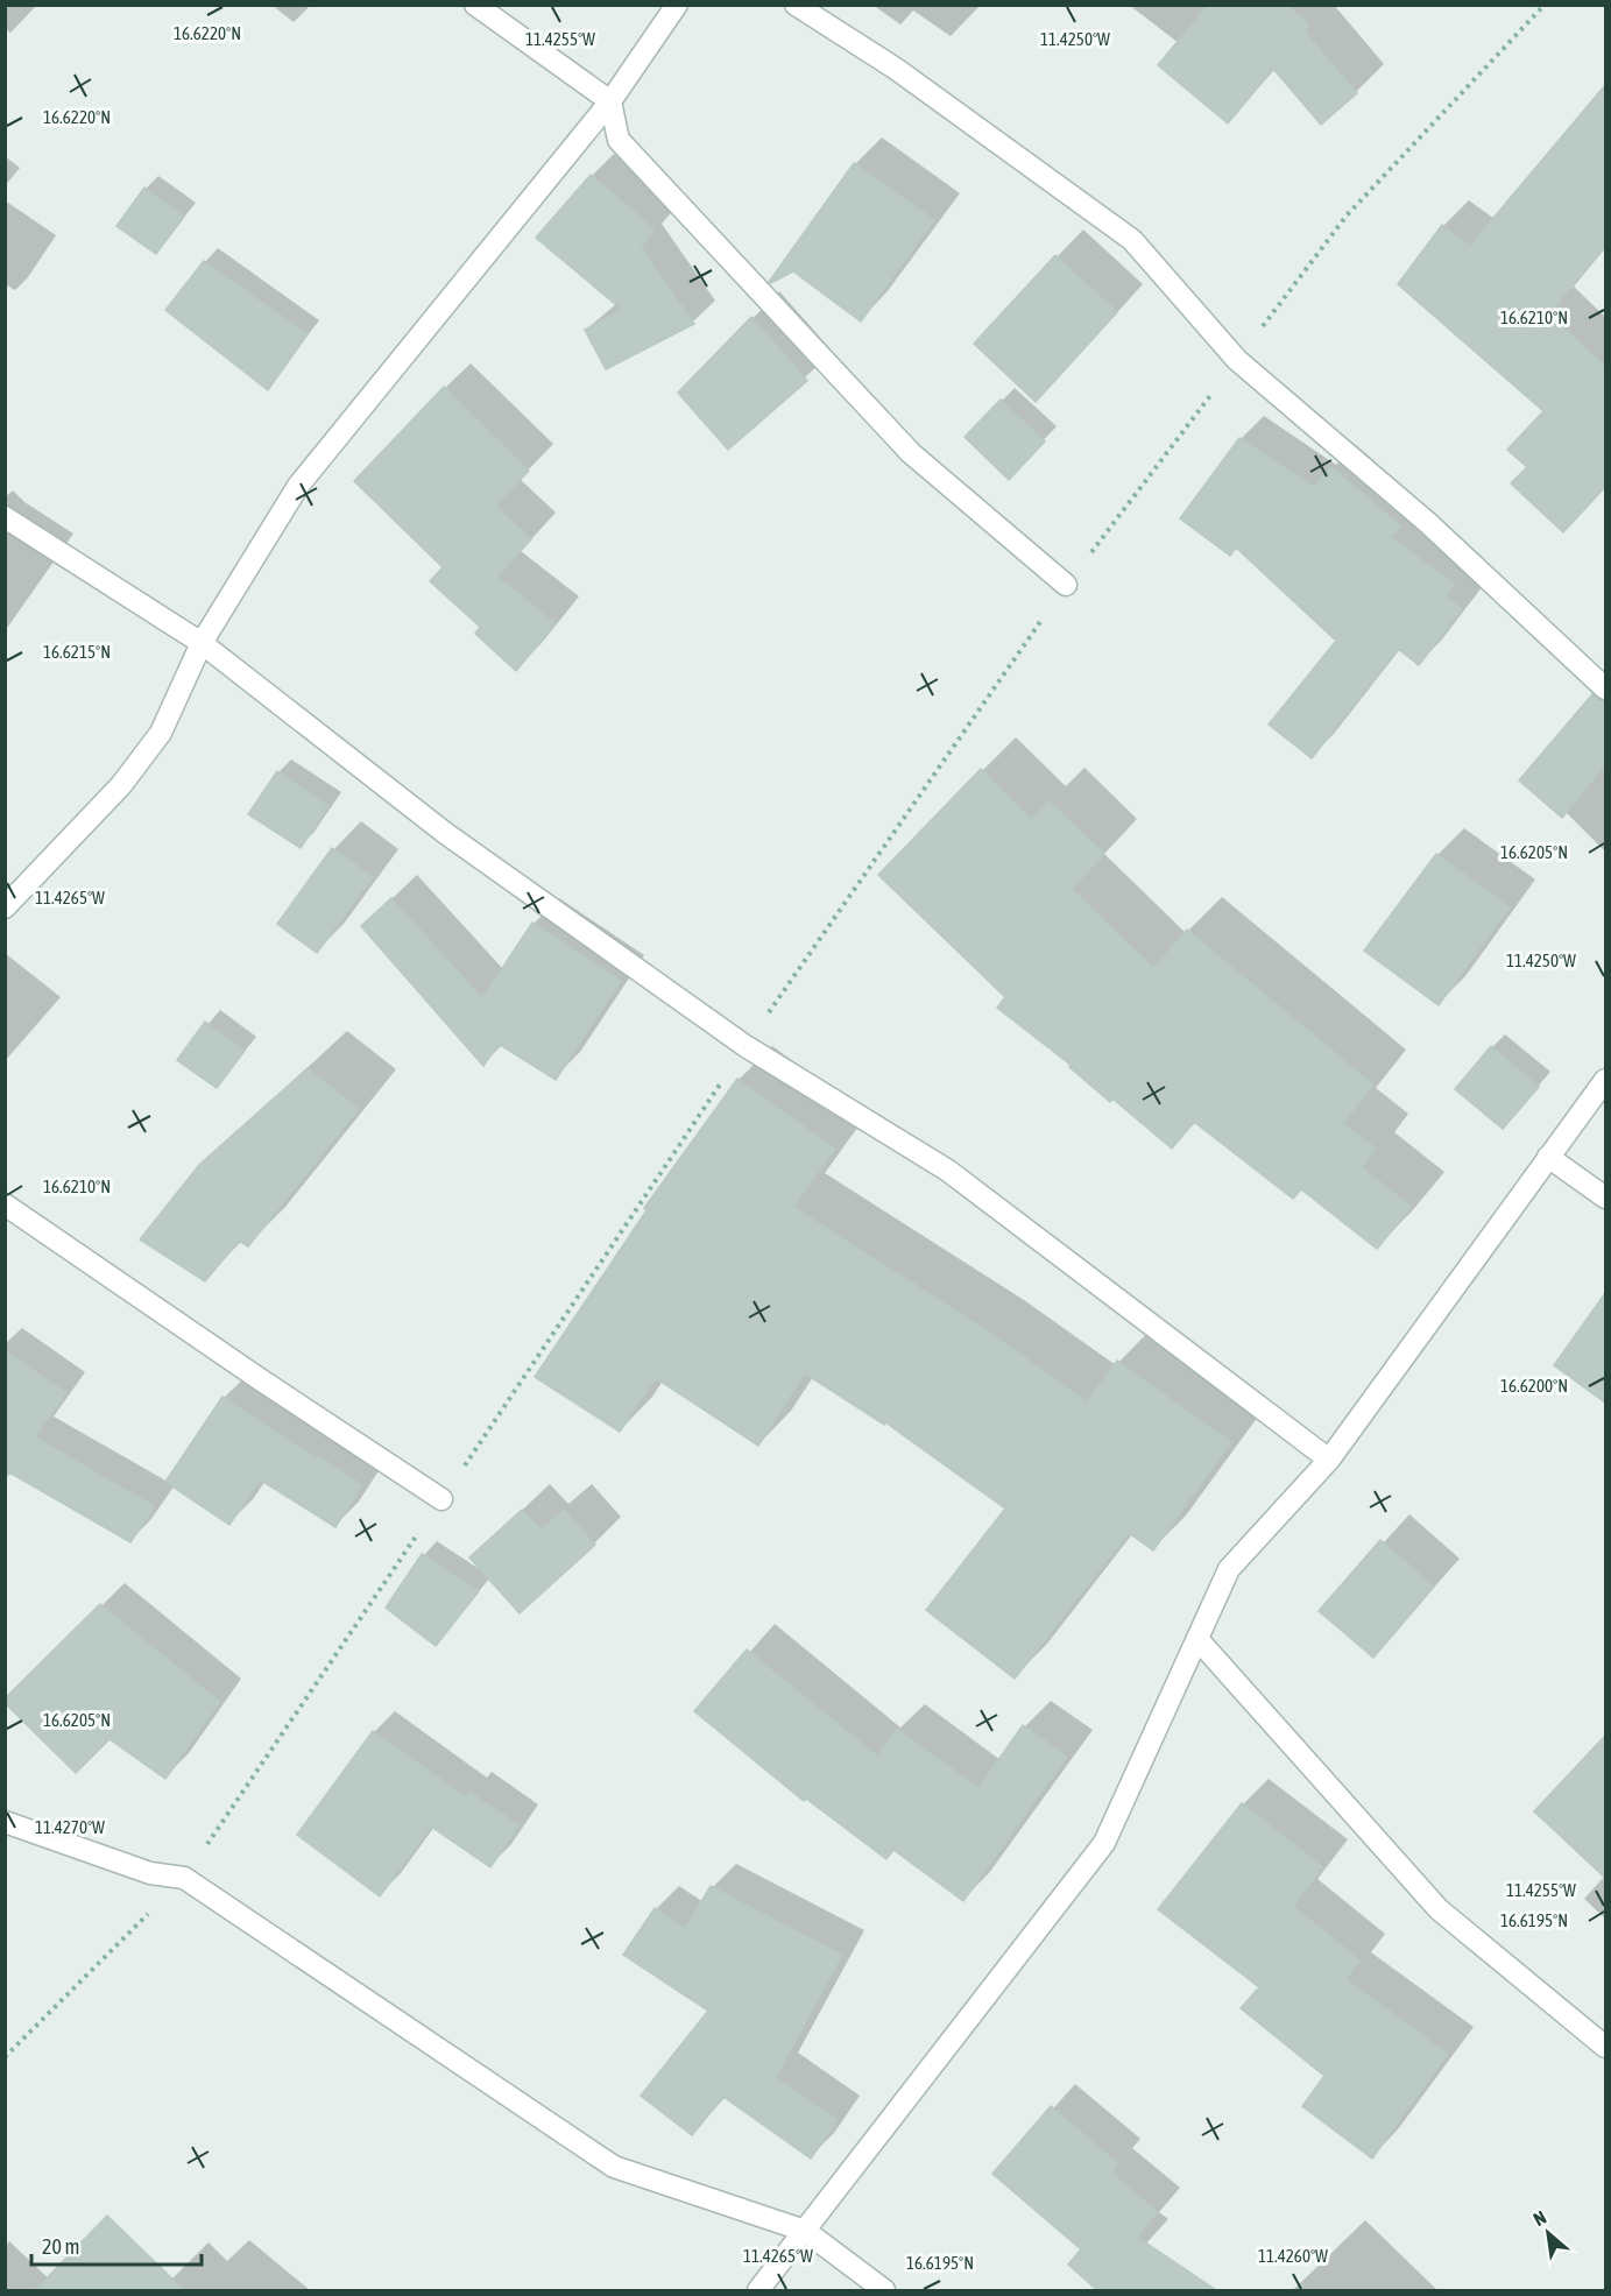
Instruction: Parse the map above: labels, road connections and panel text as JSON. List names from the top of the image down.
{
  "scale_bar": "20 m",
  "north": "top left",
  "coordinates": [
    "16.6220°N",
    "11.4255°W",
    "11.4250°W",
    "16.6210°N",
    "16.6215°N",
    "16.6205°N",
    "11.4265°W",
    "16.6200°N",
    "11.4270°W",
    "16.6195°N",
    "11.4260°W"
  ]
}
